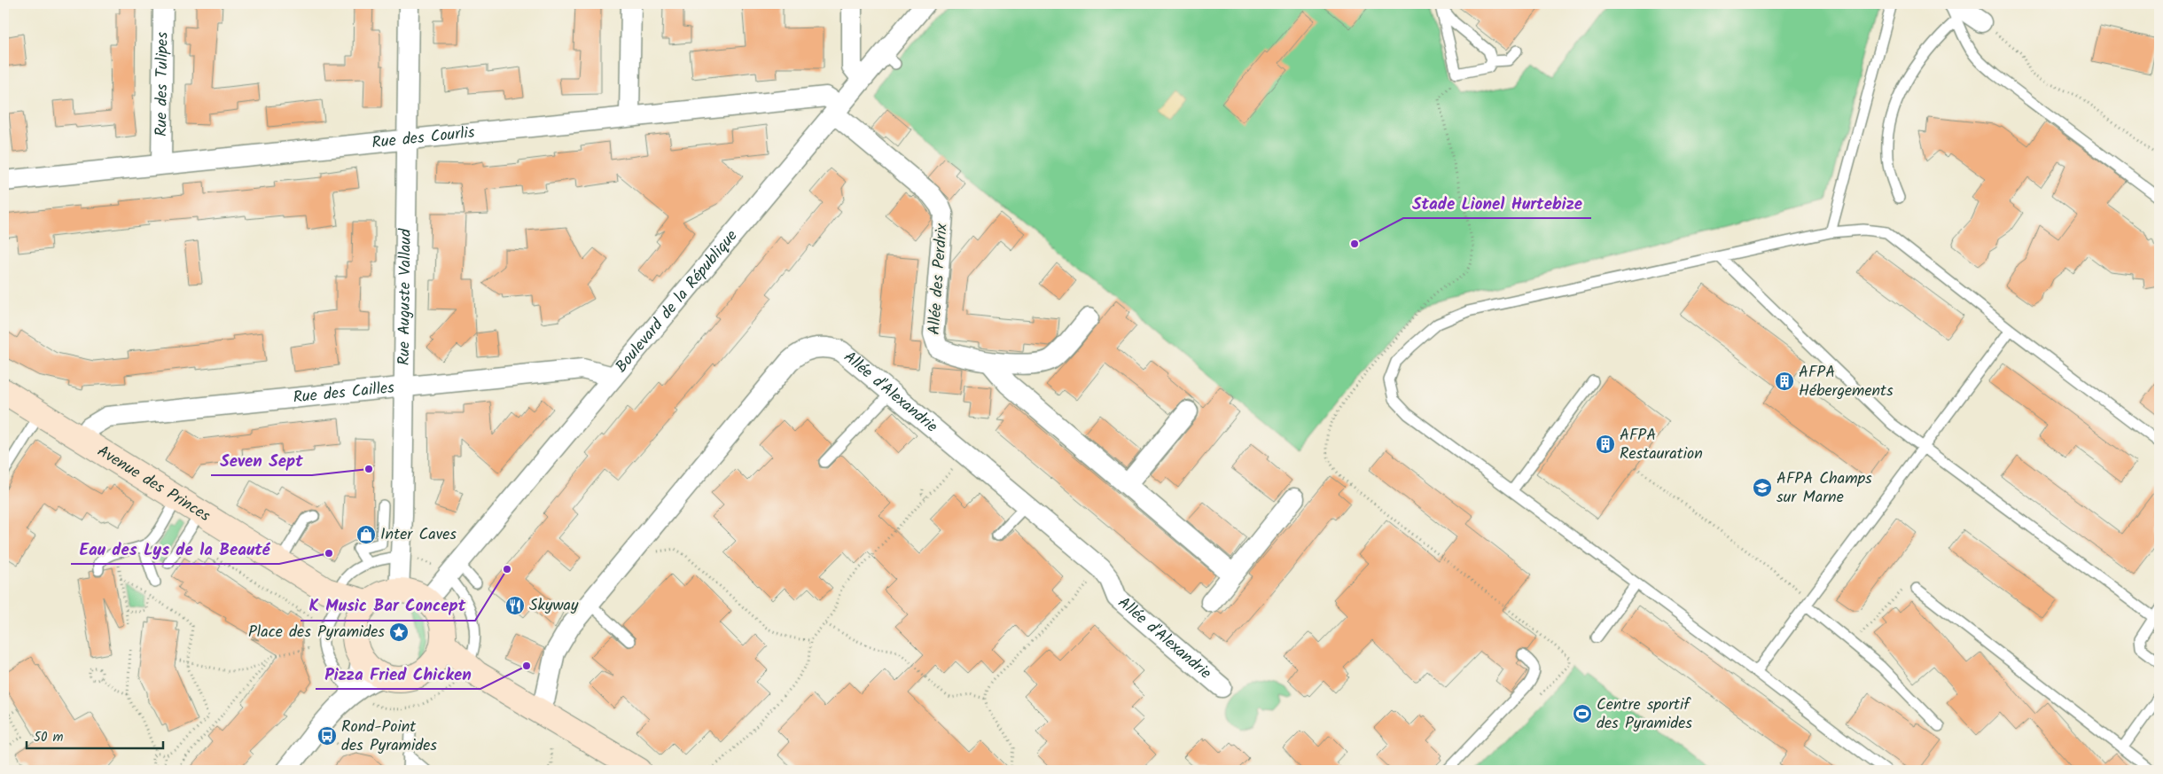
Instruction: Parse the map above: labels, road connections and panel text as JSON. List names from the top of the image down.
{
  "streets": {
    "main road": ["Avenue des Princes"],
    "street": [
      "Rue des Tulipes",
      "Rue des Courlis",
      "Allée des Perdrix",
      "Rue Auguste Vallaud",
      "Boulevard de la République",
      "Allée d'Alexandrie",
      "Rue des Cailles"
    ]
  },
  "crossings": [
    ["Rue des Tulipes", "Rue des Courlis"],
    ["Rue des Courlis", "Allée des Perdrix"],
    ["Rue des Courlis", "Rue Auguste Vallaud"],
    ["Rue des Courlis", "Boulevard de la République"],
    ["Allée des Perdrix", "Boulevard de la République"],
    ["Rue Auguste Vallaud", "Boulevard de la République"],
    ["Rue Auguste Vallaud", "Rue des Cailles"],
    ["Rue Auguste Vallaud", "Avenue des Princes"],
    ["Boulevard de la République", "Rue des Cailles"],
    ["Boulevard de la République", "Avenue des Princes"],
    ["Rue des Cailles", "Avenue des Princes"]
  ],
  "places": {
    "other": [
      "Stade Lionel Hurtebize",
      "Seven Sept",
      "Eau des Lys de la Beauté",
      "K Music Bar Concept",
      "Pizza Fried Chicken"
    ],
    "building": ["AFPA Hébergements", "AFPA Restauration"],
    "school or university": ["AFPA Champs sur Marne"],
    "shop": ["Inter Caves"],
    "restaurant": ["Skyway"],
    "place": ["Place des Pyramides"],
    "sports": ["Centre sportif des Pyramides"],
    "bus stop": ["Rond-Point des Pyramides"]
  },
  "scale_bar": "50 m"
}
